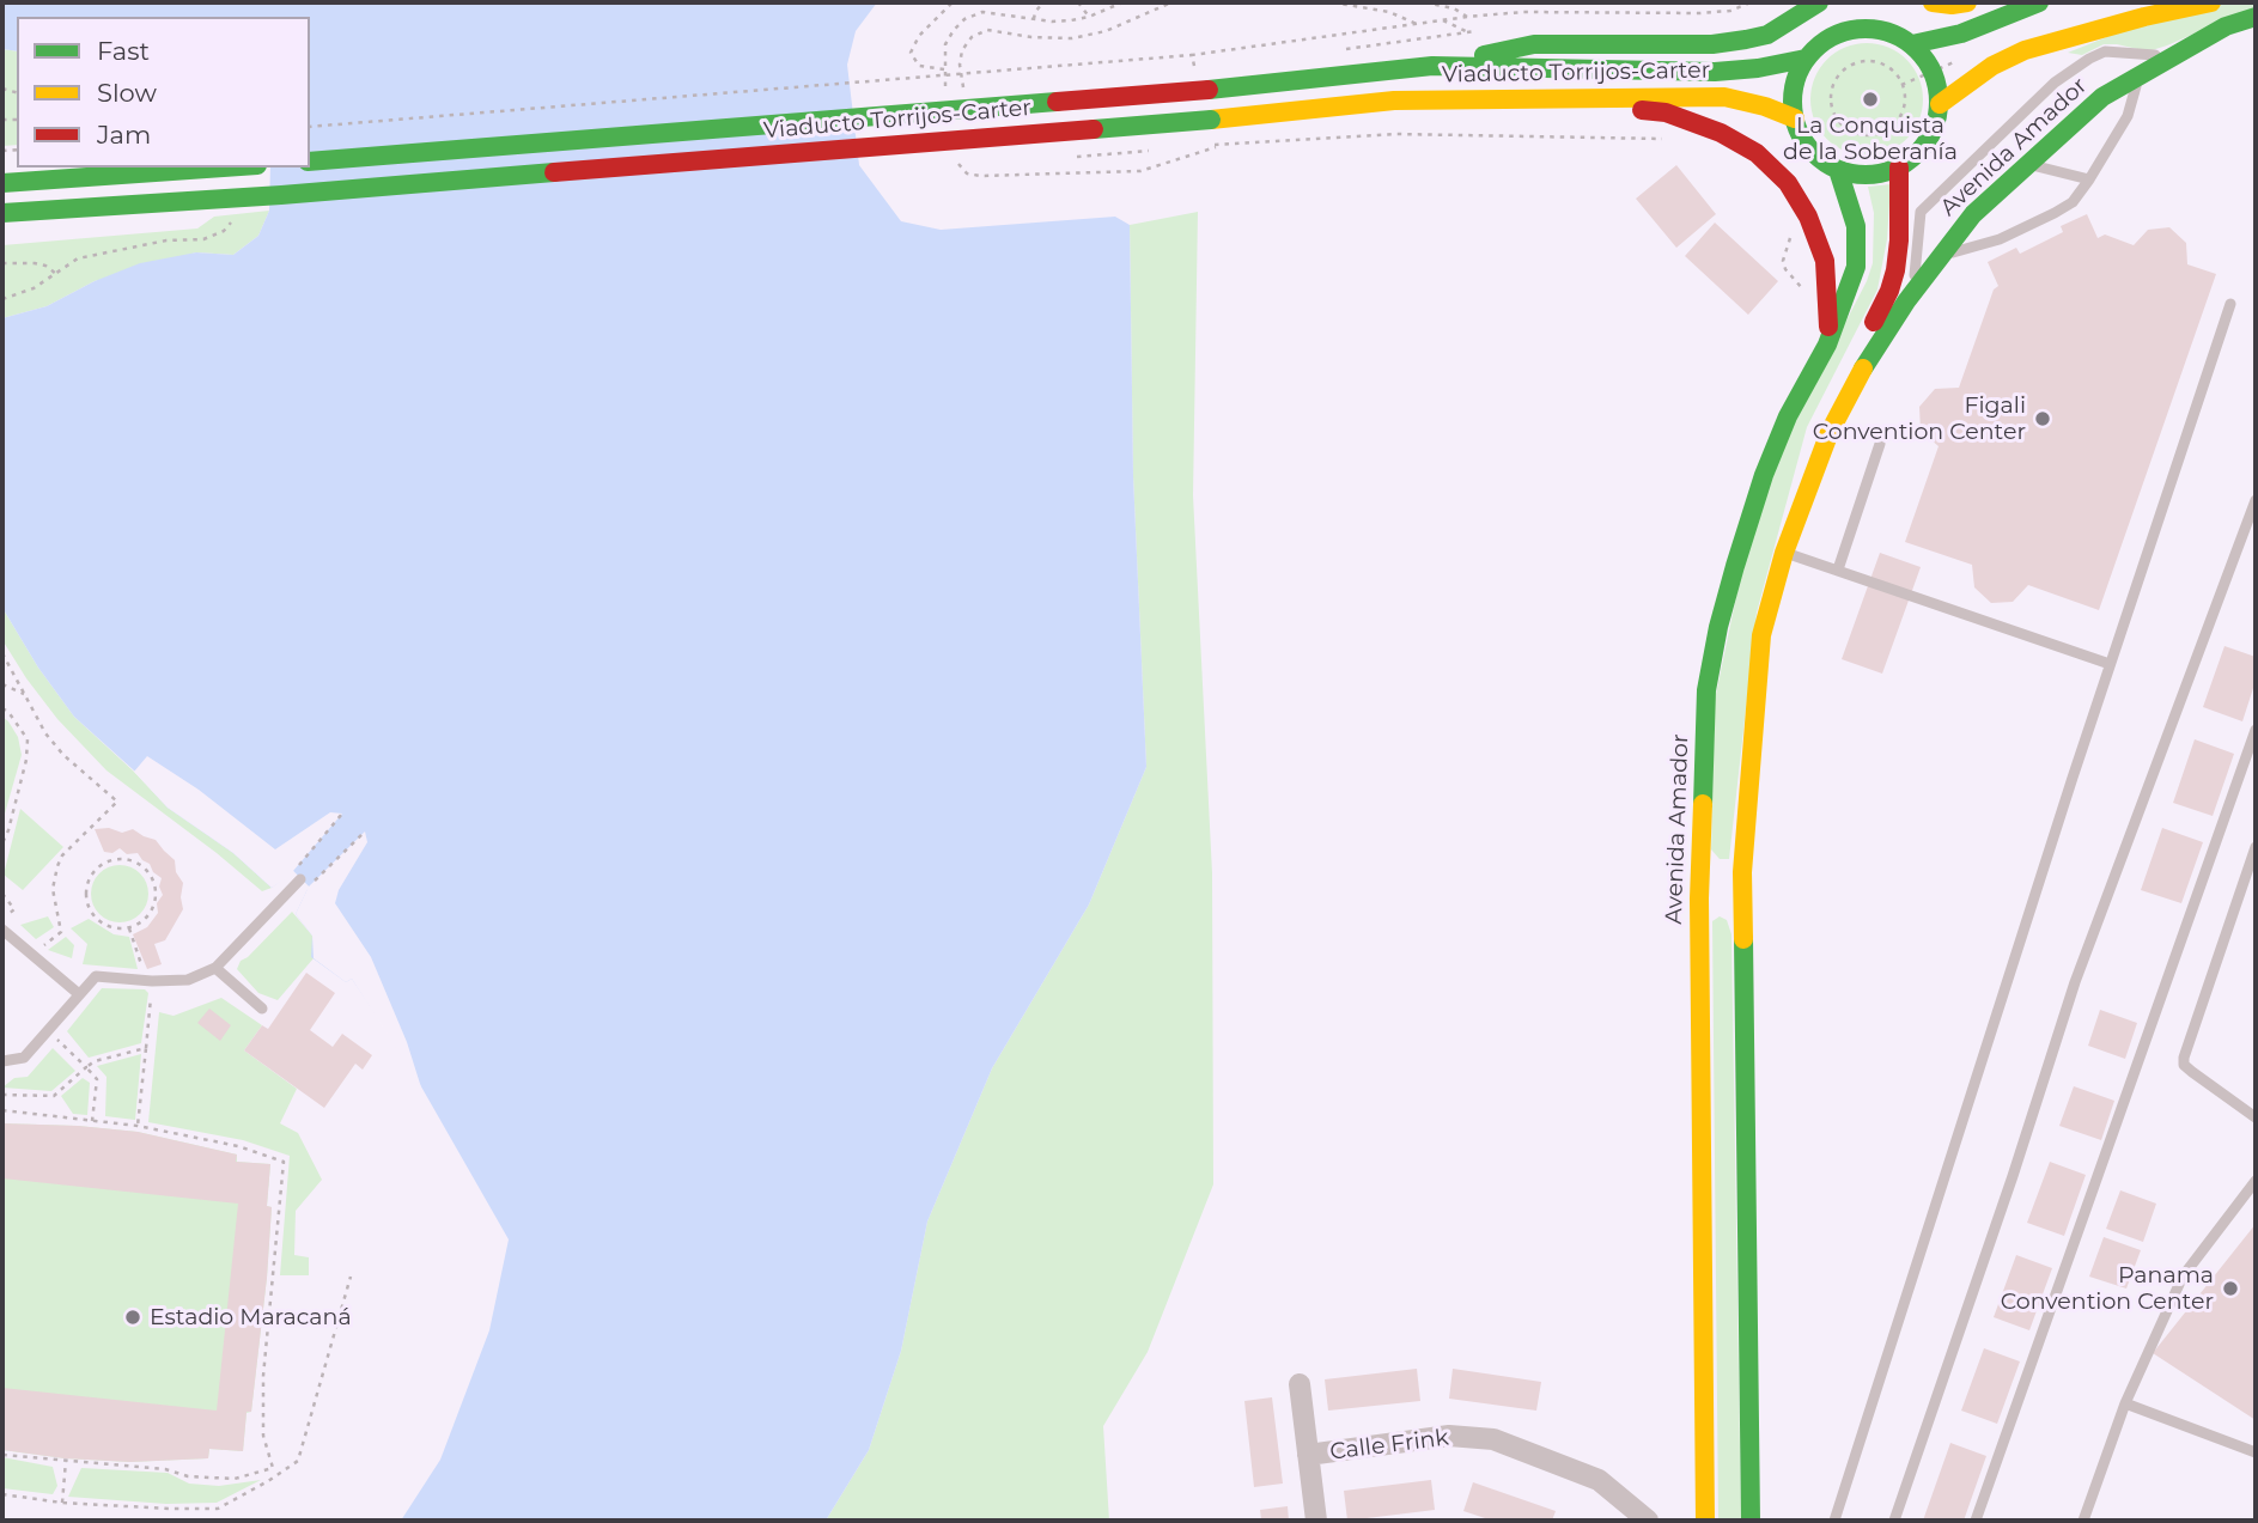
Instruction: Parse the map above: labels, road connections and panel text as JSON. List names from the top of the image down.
{
  "streets": {
    "main road": ["Viaducto Torrijos-Carter", "Avenida Amador"],
    "street": ["Calle Frink"]
  },
  "places": [
    "La Conquista de la Soberanía",
    "Figali Convention Center",
    "Panama Convention Center",
    "Estadio Maracaná"
  ],
  "legend": ["Fast", "Slow", "Jam"]
}
